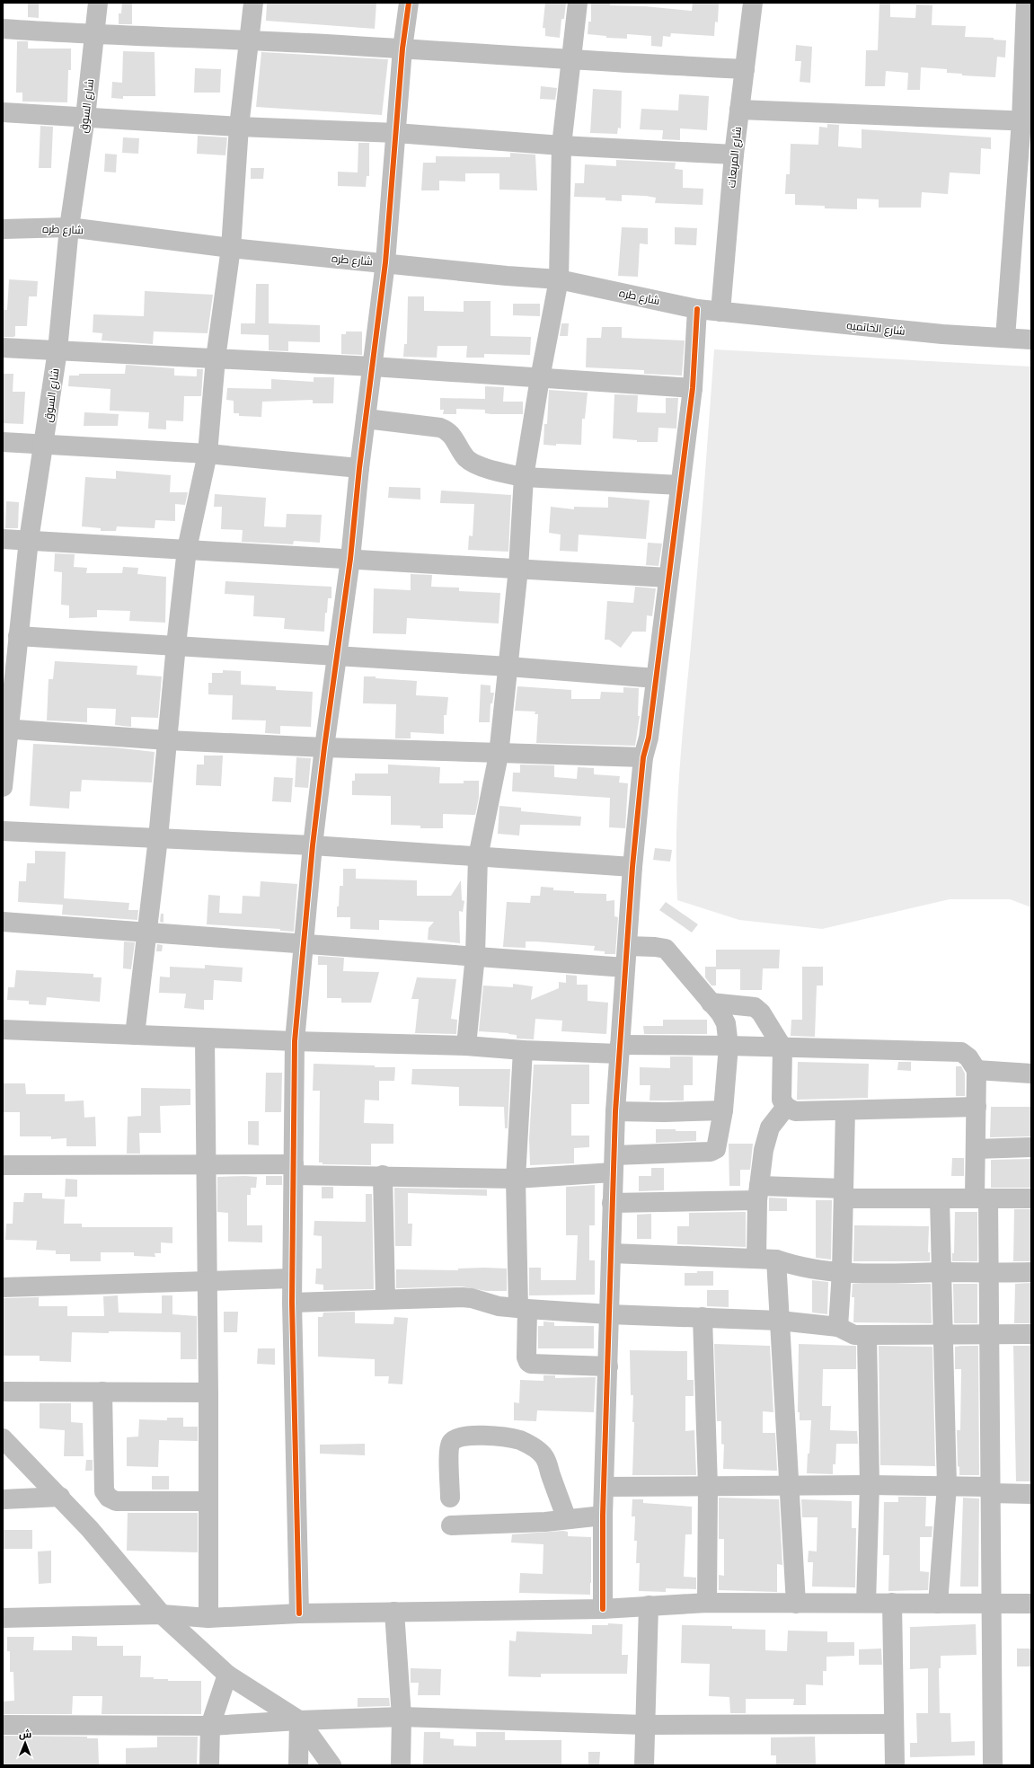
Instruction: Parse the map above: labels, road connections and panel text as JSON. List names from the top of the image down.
{
  "streets": {
    "street": [
      "شارع السوق",
      "شارع المربعات",
      "شارع طره",
      "شارع الخاتميه"
    ]
  },
  "crossings": [
    ["شارع السوق", "شارع طره"],
    ["شارع المربعات", "شارع طره"],
    ["شارع المربعات", "شارع الخاتميه"],
    ["شارع طره", "شارع الخاتميه"]
  ],
  "north": "top"
}
